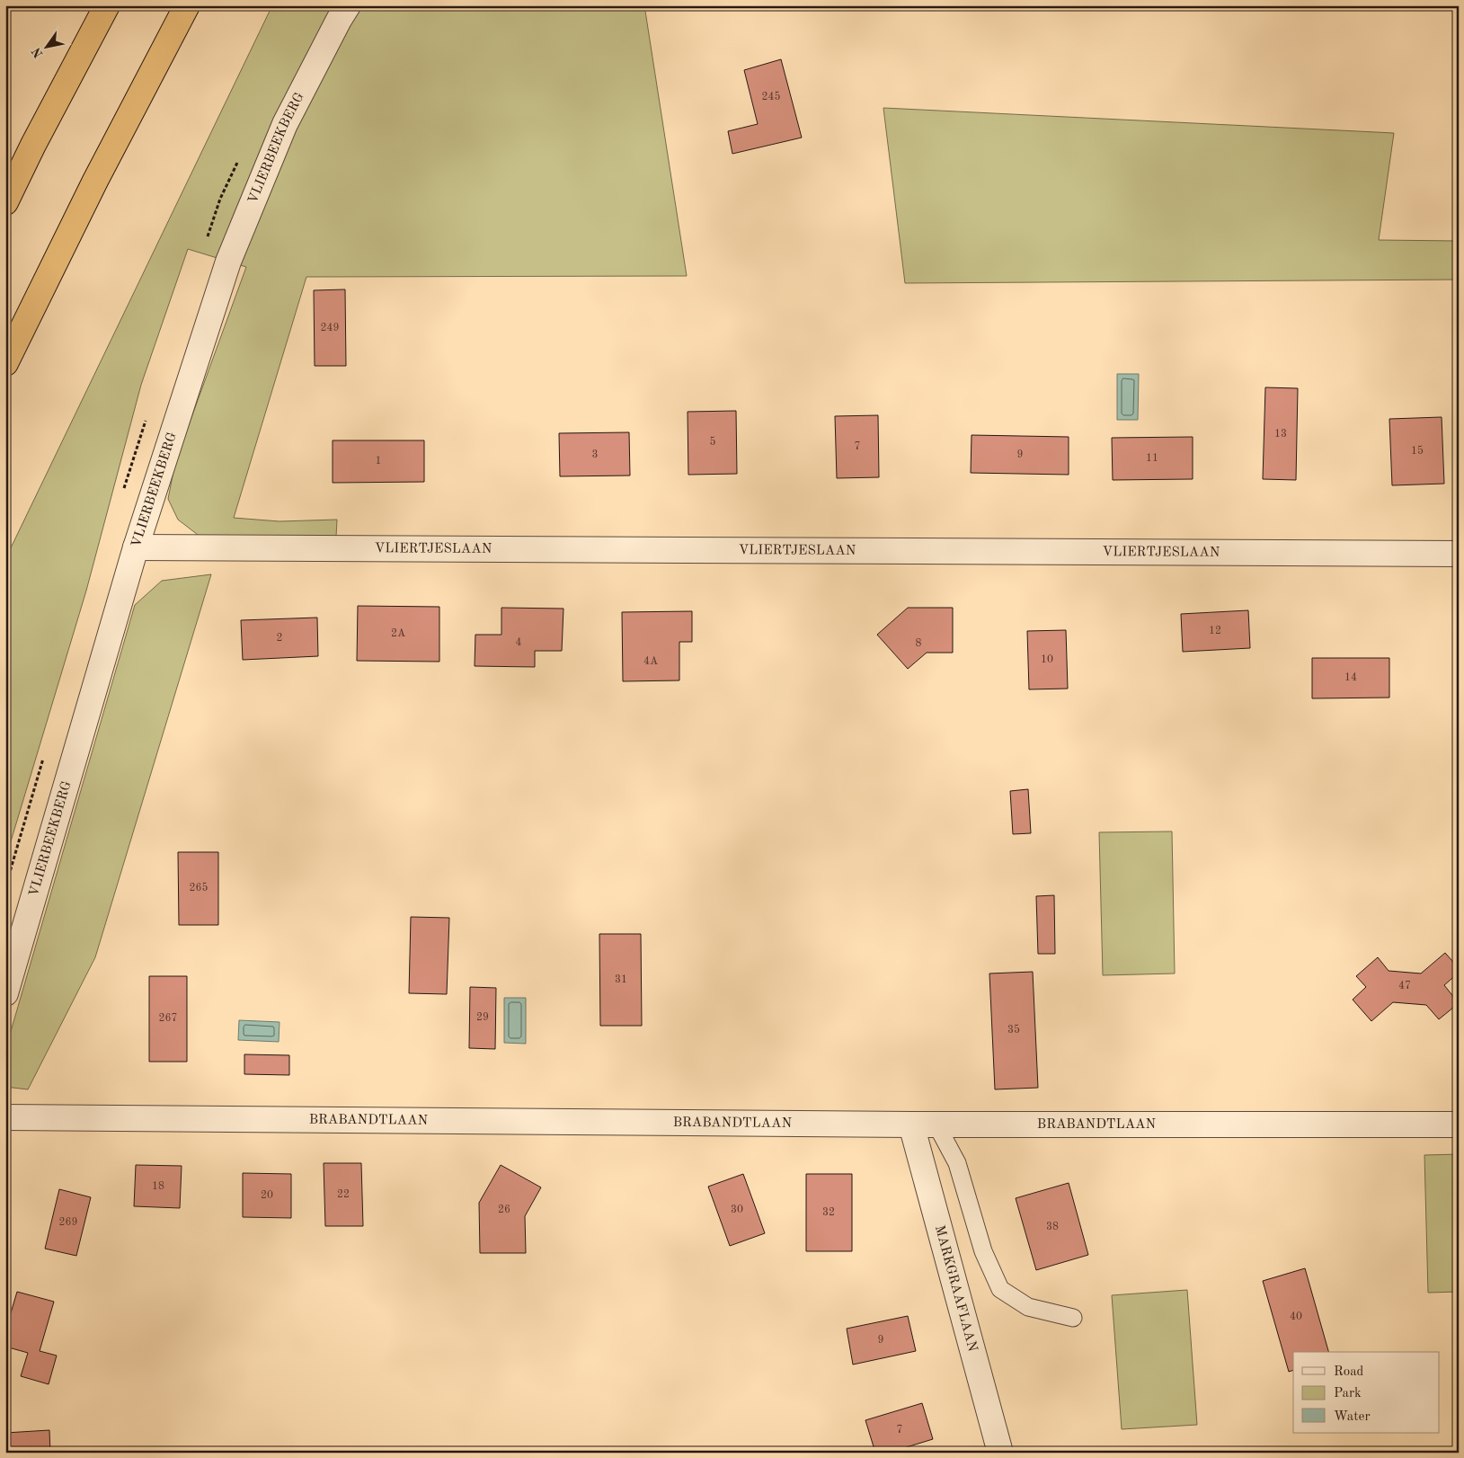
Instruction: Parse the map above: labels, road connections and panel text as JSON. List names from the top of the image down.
{
  "streets": {
    "street": [
      "VLIERBEEKBERG",
      "VLIERTJESLAAN",
      "BRABANDTLAAN",
      "MARKGRAAFLAAN"
    ]
  },
  "crossings": [
    ["VLIERBEEKBERG", "VLIERTJESLAAN"],
    ["BRABANDTLAAN", "MARKGRAAFLAAN"]
  ],
  "house_numbers": [
    "245",
    "249",
    "13",
    "5",
    "7",
    "15",
    "3",
    "9",
    "11",
    "1",
    "12",
    "2A",
    "2",
    "4",
    "8",
    "10",
    "4A",
    "14",
    "265",
    "31",
    "47",
    "29",
    "267",
    "35",
    "18",
    "22",
    "20",
    "26",
    "30",
    "32",
    "269",
    "38",
    "40",
    "9",
    "7"
  ],
  "legend": ["Road", "Park", "Water"],
  "north": "bottom left"
}
